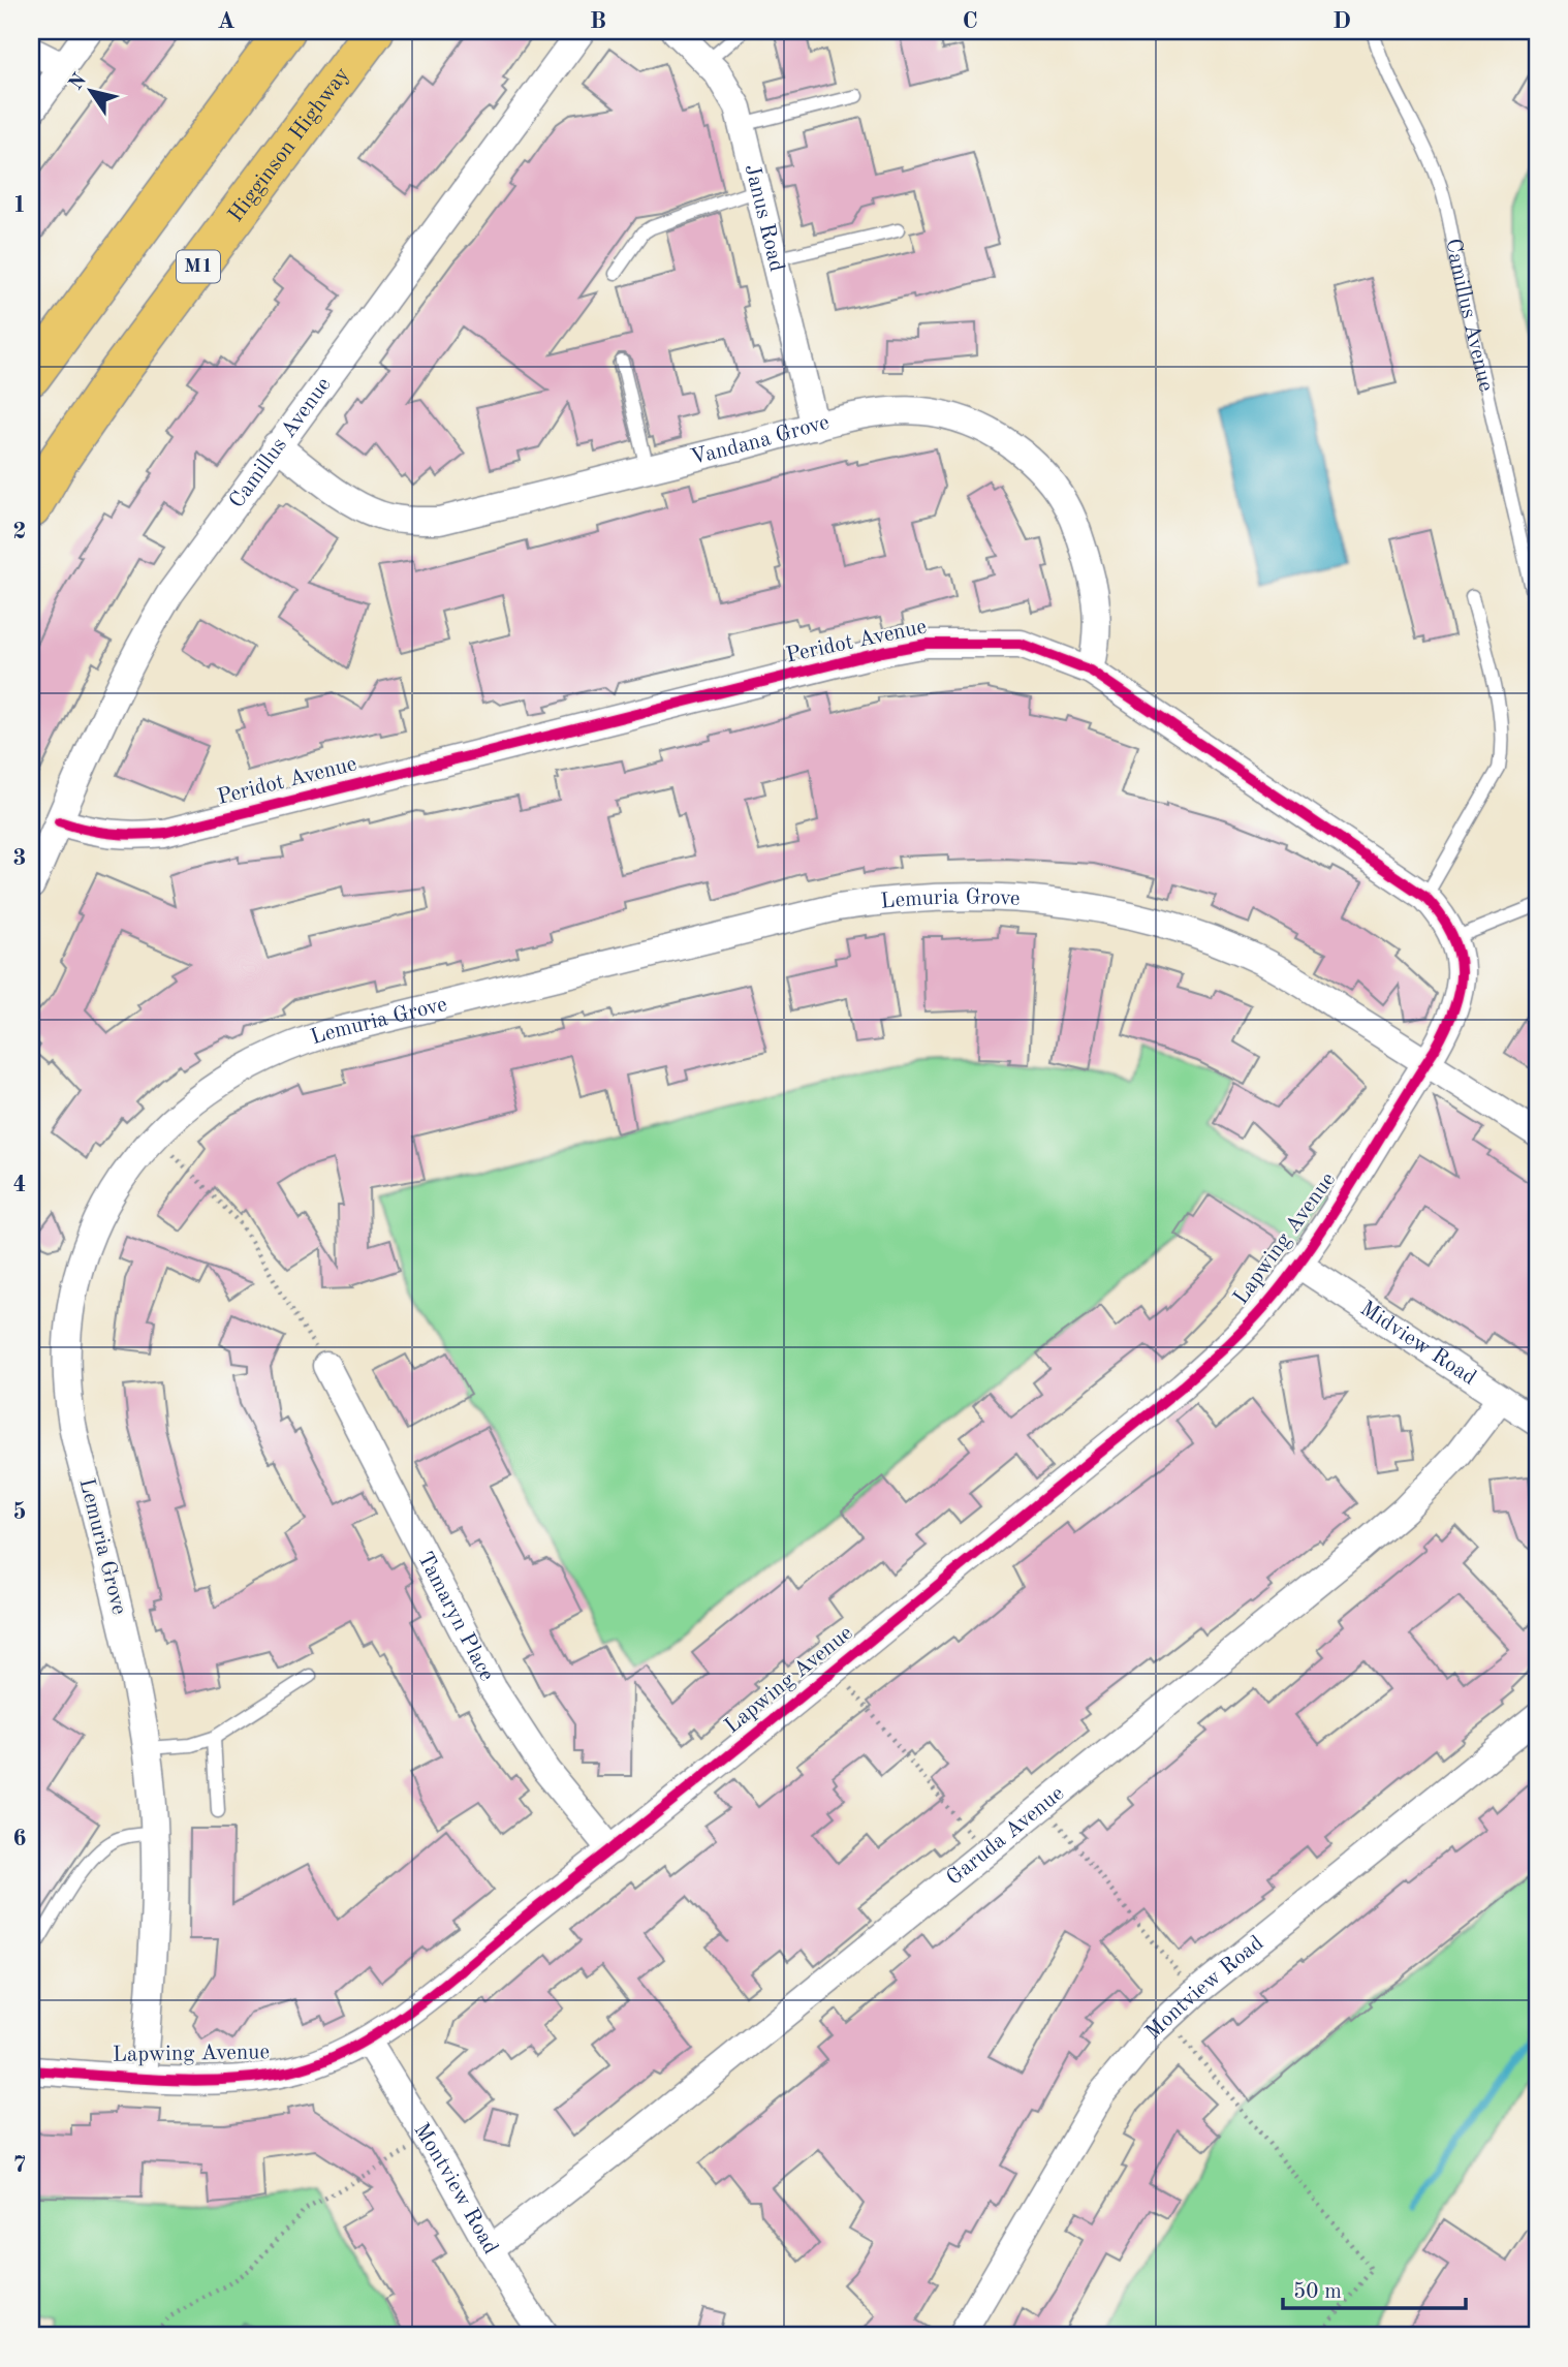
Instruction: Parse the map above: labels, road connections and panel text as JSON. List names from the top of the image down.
{
  "streets": {
    "highway": ["Higginson Highway", "M1"],
    "street": [
      "Janus Road",
      "Camillus Avenue",
      "Vandana Grove",
      "Peridot Avenue",
      "Lemuria Grove",
      "Lapwing Avenue",
      "Midview Road",
      "Tamaryn Place",
      "Garuda Avenue",
      "Montview Road"
    ]
  },
  "crossings": [
    ["Janus Road", "Vandana Grove"],
    ["Camillus Avenue", "Vandana Grove"],
    ["Camillus Avenue", "Peridot Avenue"],
    ["Vandana Grove", "Peridot Avenue"],
    ["Peridot Avenue", "Lemuria Grove"],
    ["Peridot Avenue", "Lapwing Avenue"],
    ["Lemuria Grove", "Lapwing Avenue"],
    ["Lapwing Avenue", "Midview Road"],
    ["Lapwing Avenue", "Tamaryn Place"],
    ["Lapwing Avenue", "Montview Road"],
    ["Midview Road", "Garuda Avenue"],
    ["Garuda Avenue", "Montview Road"]
  ],
  "scale_bar": "50 m",
  "north": "top left",
  "grid": {
    "columns": [
      "A",
      "B",
      "C",
      "D"
    ],
    "rows": [
      "1",
      "2",
      "3",
      "4",
      "5",
      "6",
      "7"
    ]
  }
}
